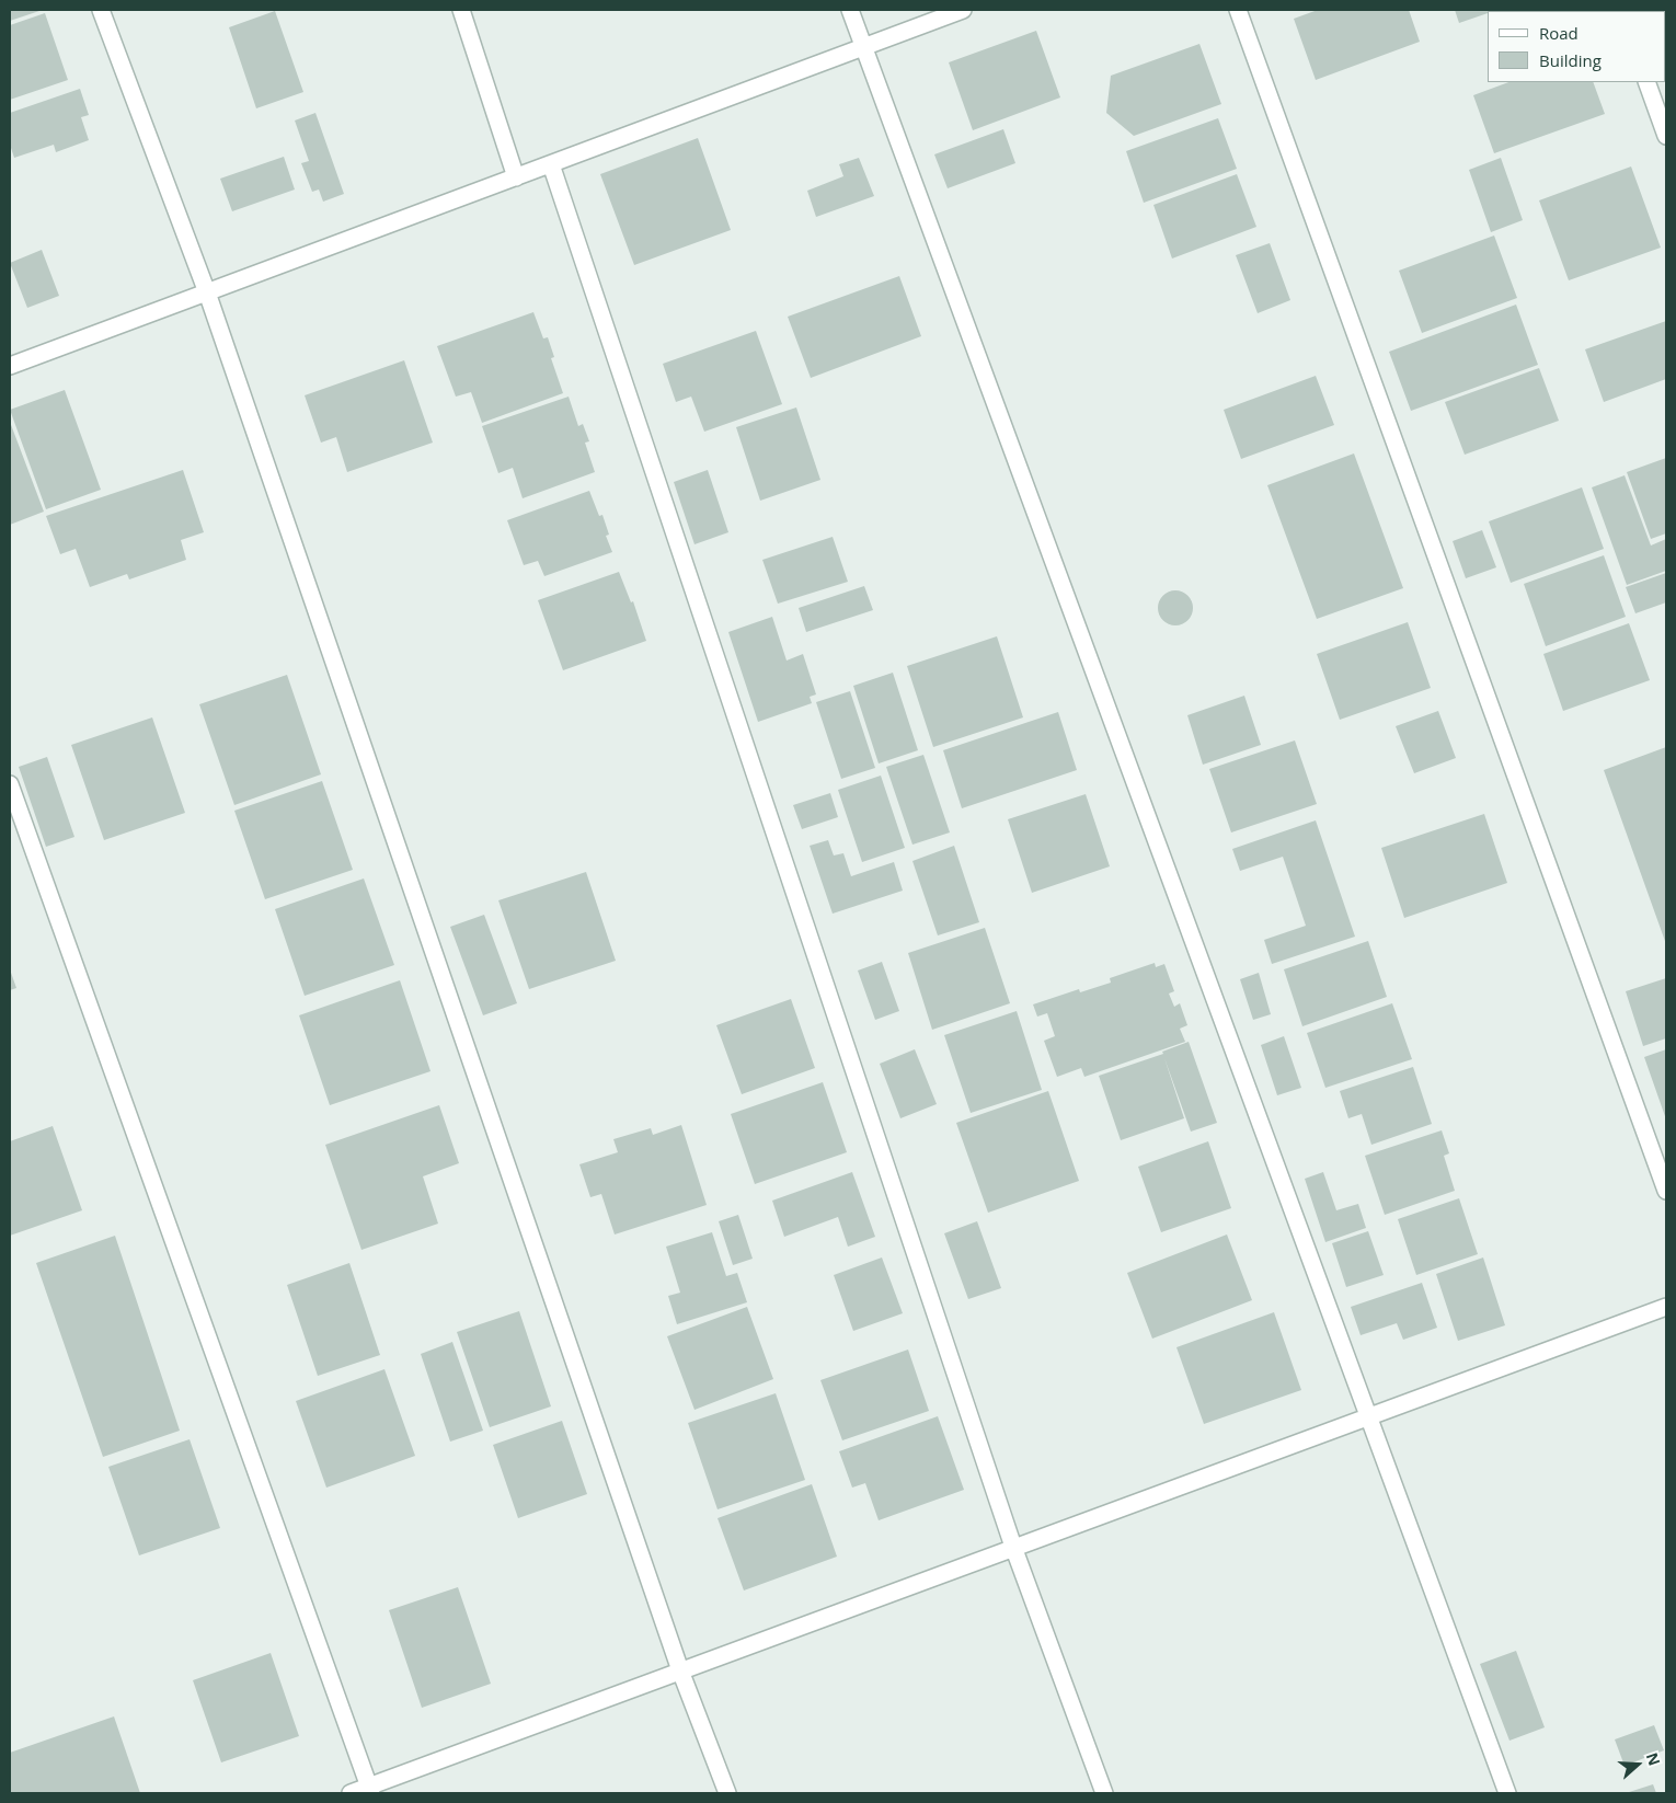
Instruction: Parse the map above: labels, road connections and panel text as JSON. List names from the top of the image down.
{
  "legend": ["Road", "Building"],
  "north": "right"
}
